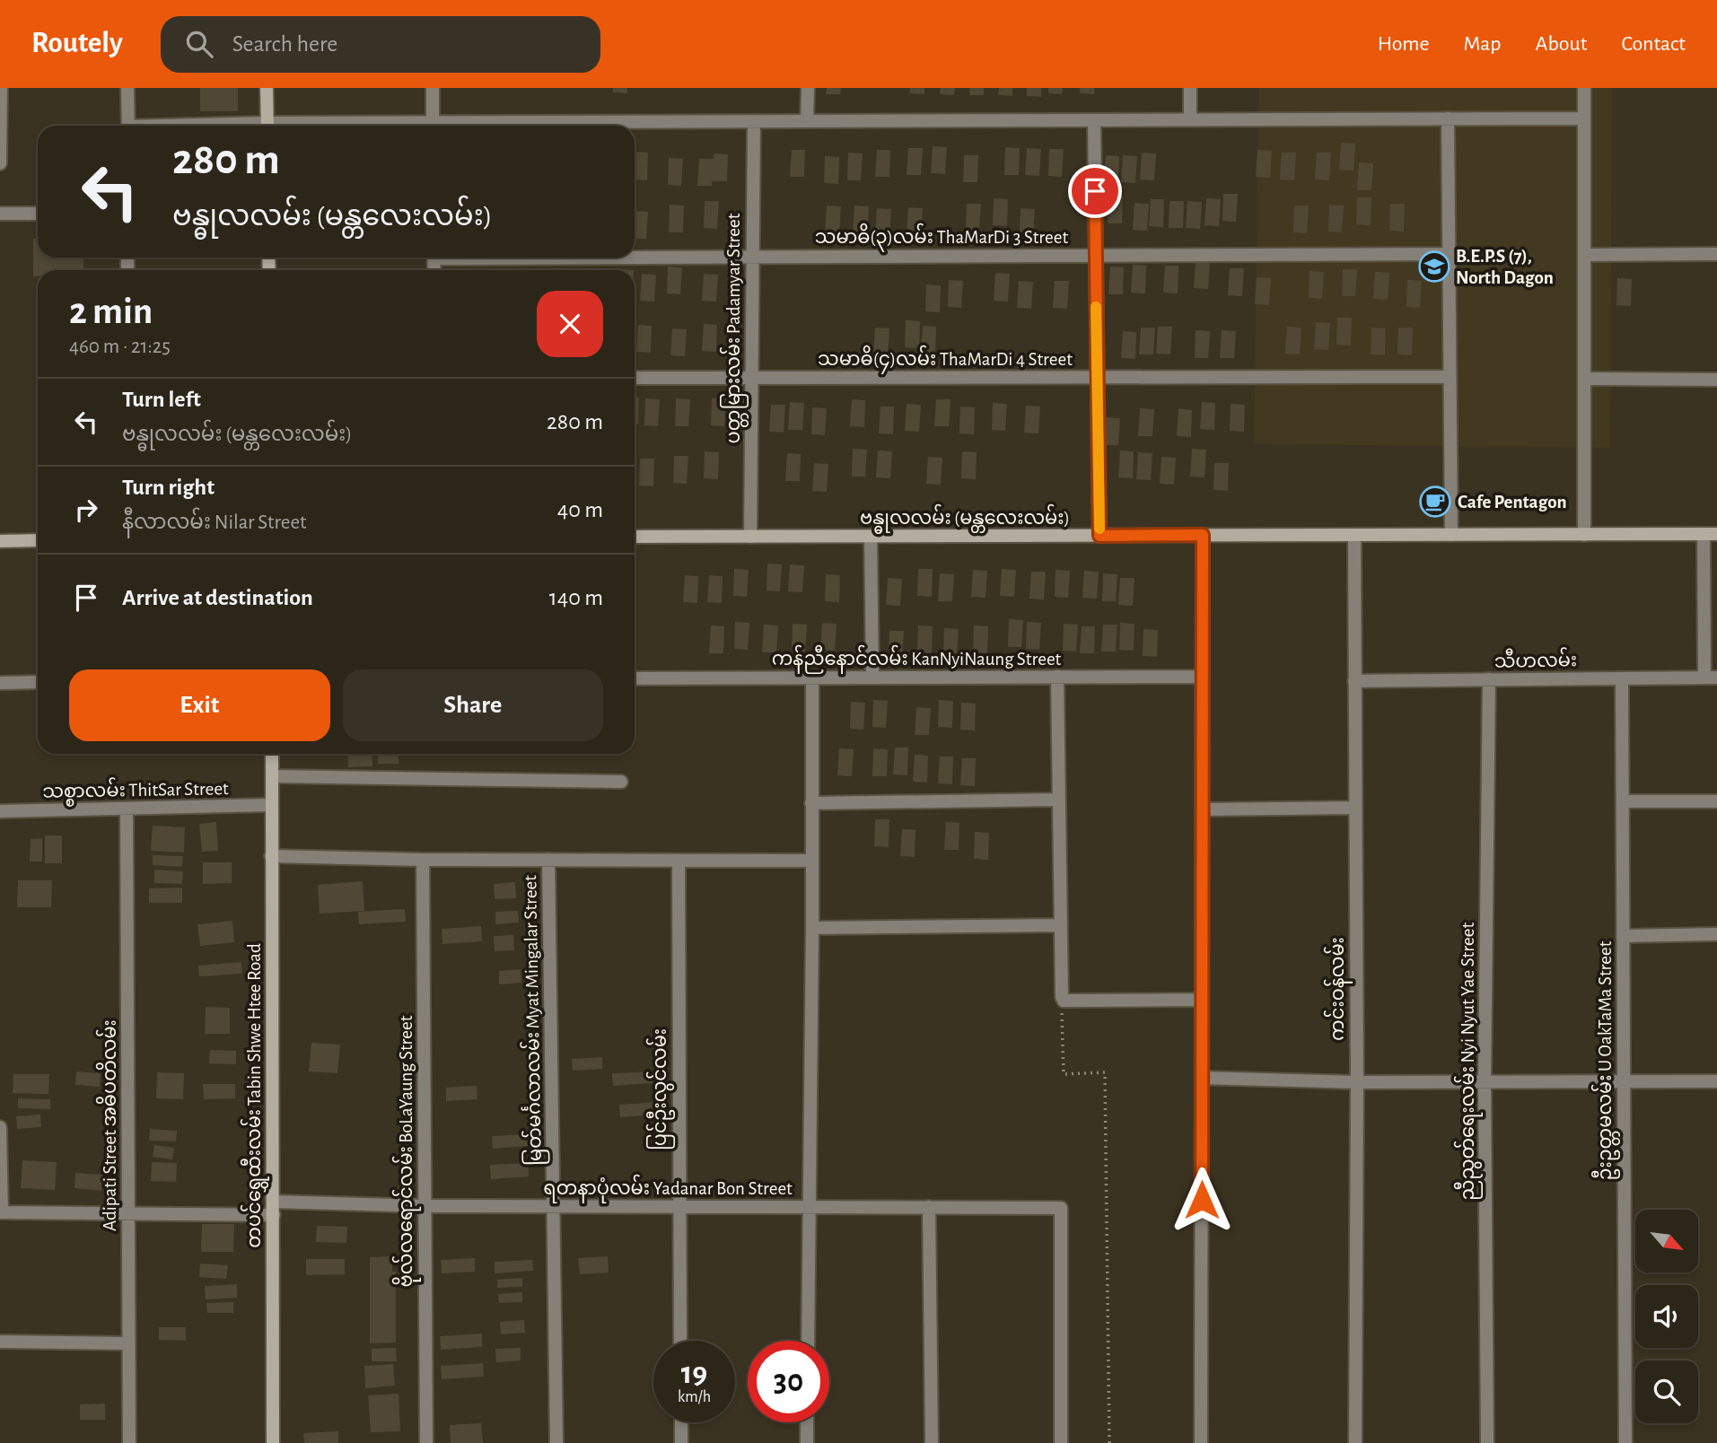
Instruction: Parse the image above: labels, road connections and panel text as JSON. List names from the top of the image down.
{
  "streets": {
    "street": [
      "သမာဓိ(၃)လမ်း ThaMarDi 3 Street",
      "ပတ္တမြားလမ်း Padamyar Street",
      "သမာဓိ(၄)လမ်း ThaMarDi 4 Street",
      "ဗန္ဓုလလမ်း (မန္တလေးလမ်း)",
      "ကန်ညီနောင်လမ်း KanNyiNaung Street",
      "သီဟလမ်း",
      "သစ္စာလမ်း ThitSar Street",
      "ကင်းဝန်လမ်း",
      "မြတ်မင်္ဂလာလမ်း Myat Mingalar Street",
      "ဦးဥတ္တမလမ်း U OakTaMa Street",
      "ညီညွတ်ရေးလမ်း Nyi Nyut Yae Street",
      "ပြင်ဦးလွင်လမ်း",
      "တပင်ရွှေထီးလမ်း Tabin Shwe Htee Road",
      "Adipati Street အဓိပတိလမ်း",
      "ဗိုလ်လရောင်လမ်း BoLaYaung Street",
      "ရတနာပုံလမ်း Yadanar Bon Street"
    ]
  },
  "crossings": [
    ["သမာဓိ(၃)လမ်း ThaMarDi 3 Street", "ပတ္တမြားလမ်း Padamyar Street"],
    ["ပတ္တမြားလမ်း Padamyar Street", "သမာဓိ(၄)လမ်း ThaMarDi 4 Street"],
    ["ပတ္တမြားလမ်း Padamyar Street", "ဗန္ဓုလလမ်း (မန္တလေးလမ်း)"],
    ["ဗန္ဓုလလမ်း (မန္တလေးလမ်း)", "ကင်းဝန်လမ်း"],
    ["သီဟလမ်း", "ကင်းဝန်လမ်း"],
    ["သီဟလမ်း", "ဦးဥတ္တမလမ်း U OakTaMa Street"],
    ["သီဟလမ်း", "ညီညွတ်ရေးလမ်း Nyi Nyut Yae Street"],
    ["သစ္စာလမ်း ThitSar Street", "တပင်ရွှေထီးလမ်း Tabin Shwe Htee Road"],
    ["သစ္စာလမ်း ThitSar Street", "Adipati Street အဓိပတိလမ်း"],
    ["မြတ်မင်္ဂလာလမ်း Myat Mingalar Street", "ရတနာပုံလမ်း Yadanar Bon Street"],
    ["ပြင်ဦးလွင်လမ်း", "ရတနာပုံလမ်း Yadanar Bon Street"],
    ["တပင်ရွှေထီးလမ်း Tabin Shwe Htee Road", "ရတနာပုံလမ်း Yadanar Bon Street"],
    ["Adipati Street အဓိပတိလမ်း", "ရတနာပုံလမ်း Yadanar Bon Street"],
    ["ဗိုလ်လရောင်လမ်း BoLaYaung Street", "ရတနာပုံလမ်း Yadanar Bon Street"]
  ],
  "places": {
    "school or university": ["B.E.P.S (7), North Dagon"],
    "cafe": ["Cafe Pentagon"]
  },
  "north": "bottom right",
  "page": {
    "header": "Routely",
    "search": "Search here",
    "nav": [
      "Home",
      "Map",
      "About",
      "Contact"
    ],
    "turn": ["280 m", "ဗန္ဓုလလမ်း (မန္တလေးလမ်း)"],
    "heading": ["2 min", "460 m · 21:25"],
    "list": [
      {
        "name": "Turn left",
        "note": "ဗန္ဓုလလမ်း (မန္တလေးလမ်း)",
        "value": "280 m"
      },
      {
        "name": "Turn right",
        "note": "နီလာလမ်း Nilar Street",
        "value": "40 m"
      },
      {
        "name": "Arrive at destination",
        "value": "140 m"
      }
    ],
    "buttons": ["Exit", "Share"],
    "speed": "19 km/h",
    "limit": "30"
  }
}
